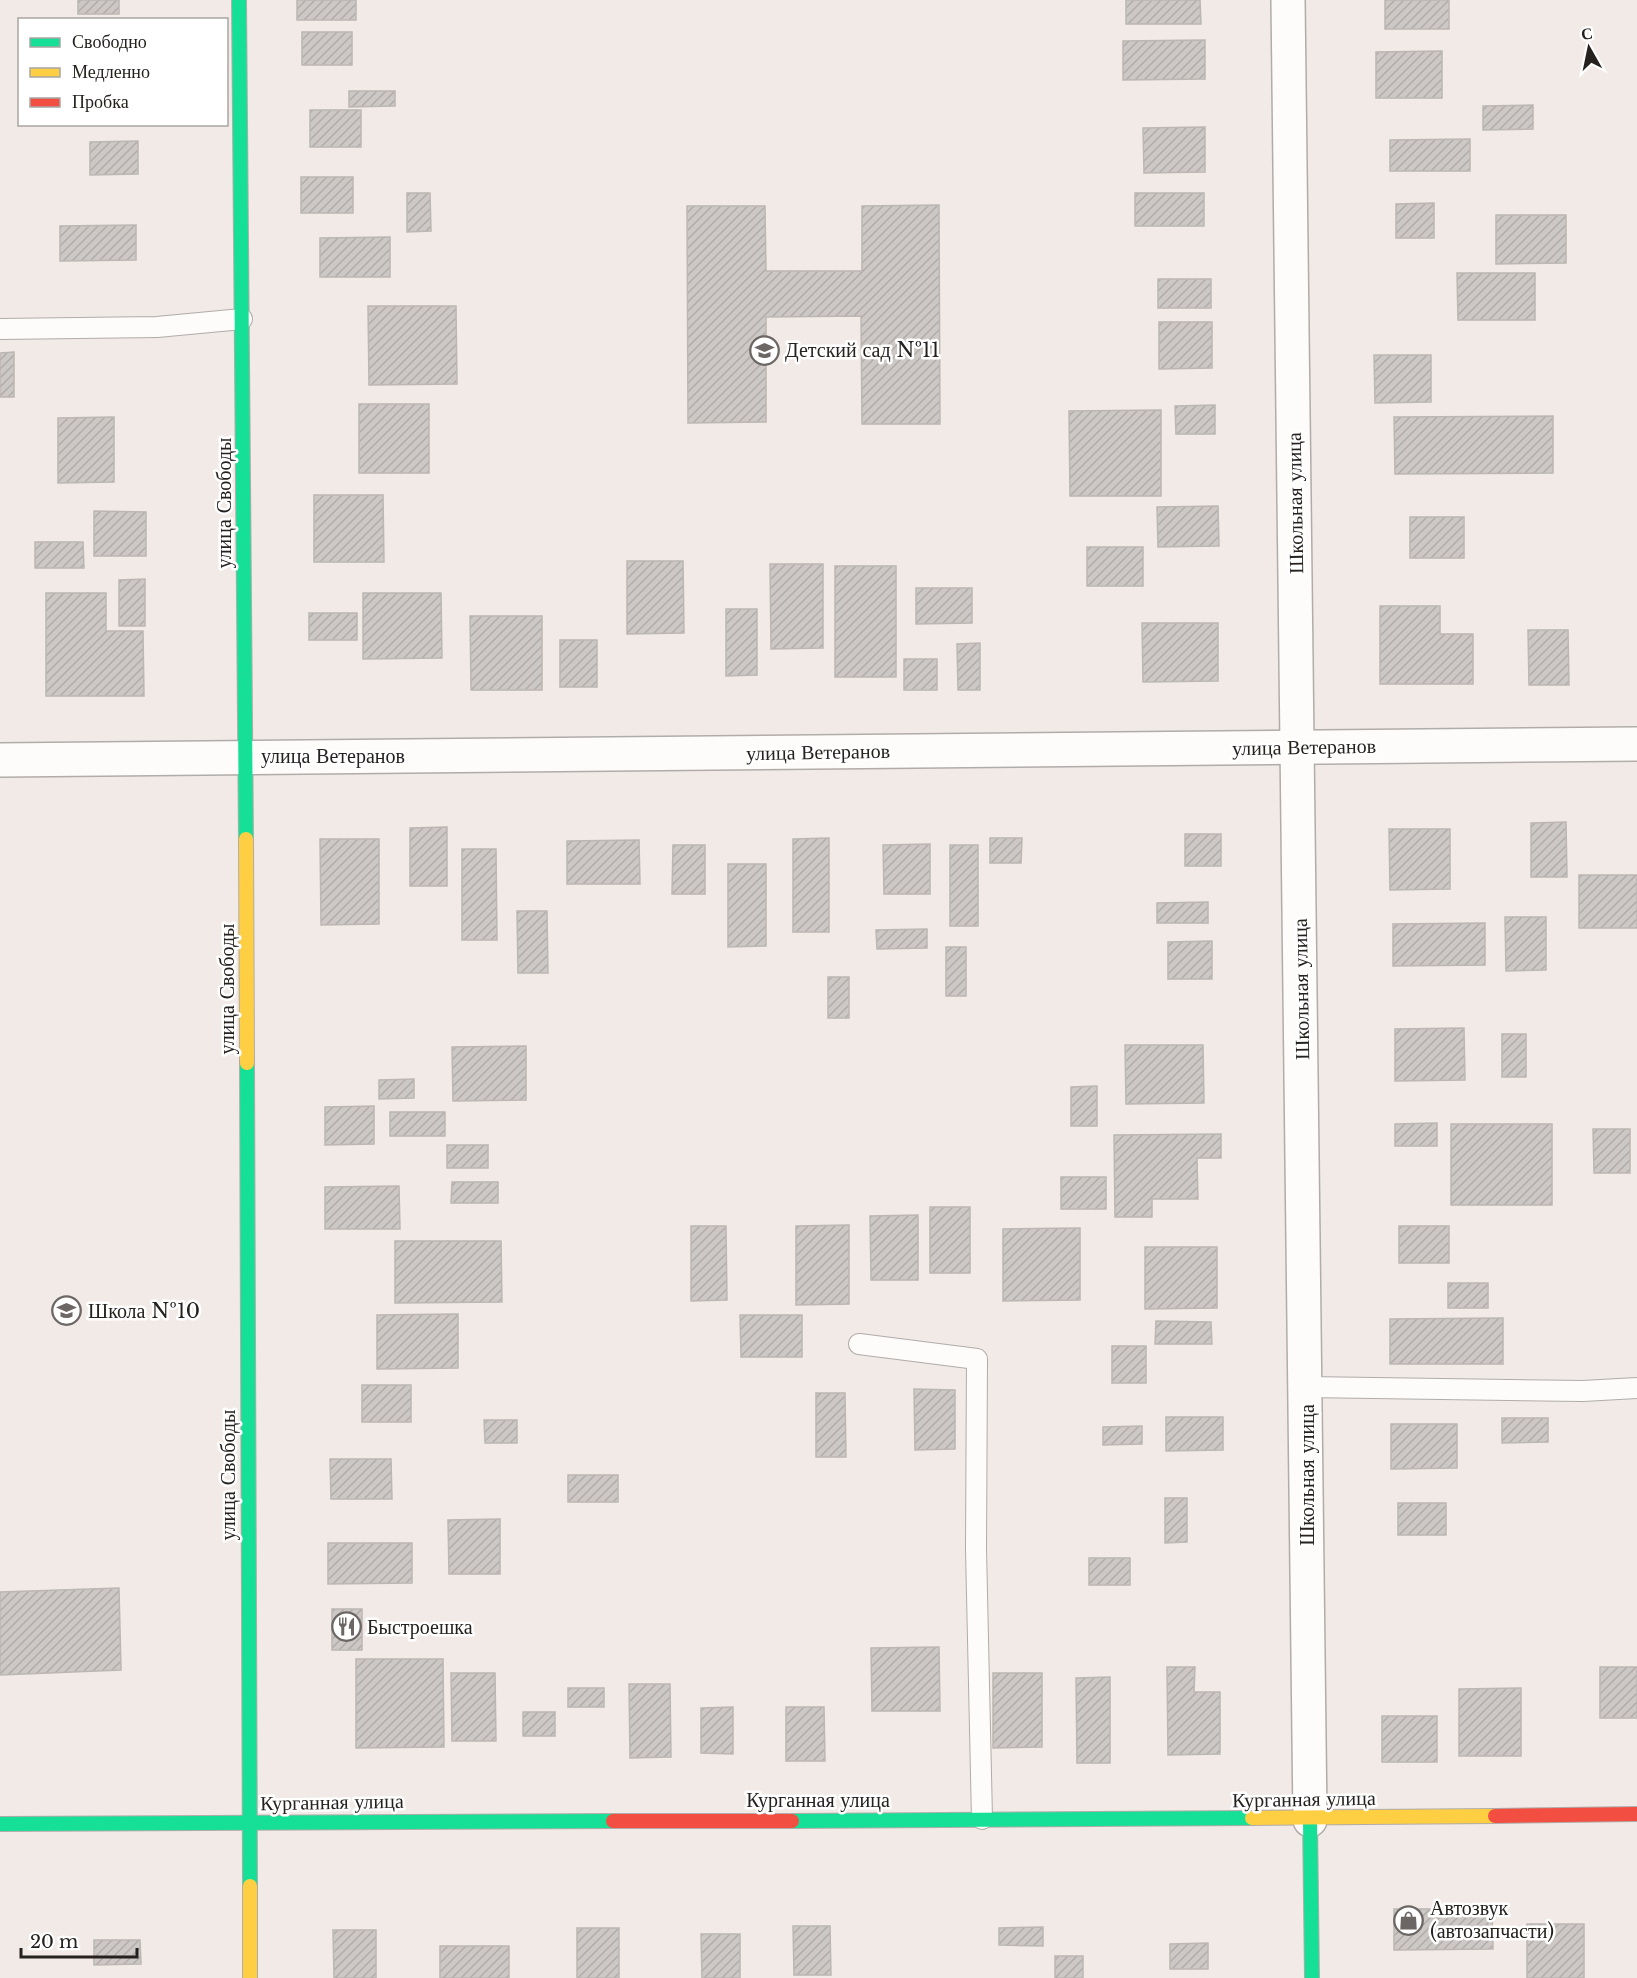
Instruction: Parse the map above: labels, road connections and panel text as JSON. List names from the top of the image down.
{
  "streets": {
    "street": [
      "улица Свободы",
      "Школьная улица",
      "улица Ветеранов",
      "Курганная улица"
    ]
  },
  "crossings": [
    ["улица Свободы", "улица Ветеранов"],
    ["улица Свободы", "Курганная улица"],
    ["Школьная улица", "улица Ветеранов"],
    ["Школьная улица", "Курганная улица"]
  ],
  "places": {
    "school or university": ["Детский сад №11", "Школа №10"],
    "restaurant": ["Быстроешка"],
    "shop": ["Автозвук (автозапчасти)"]
  },
  "legend": ["Свободно", "Медленно", "Пробка"],
  "scale_bar": "20 m",
  "north": "top"
}
